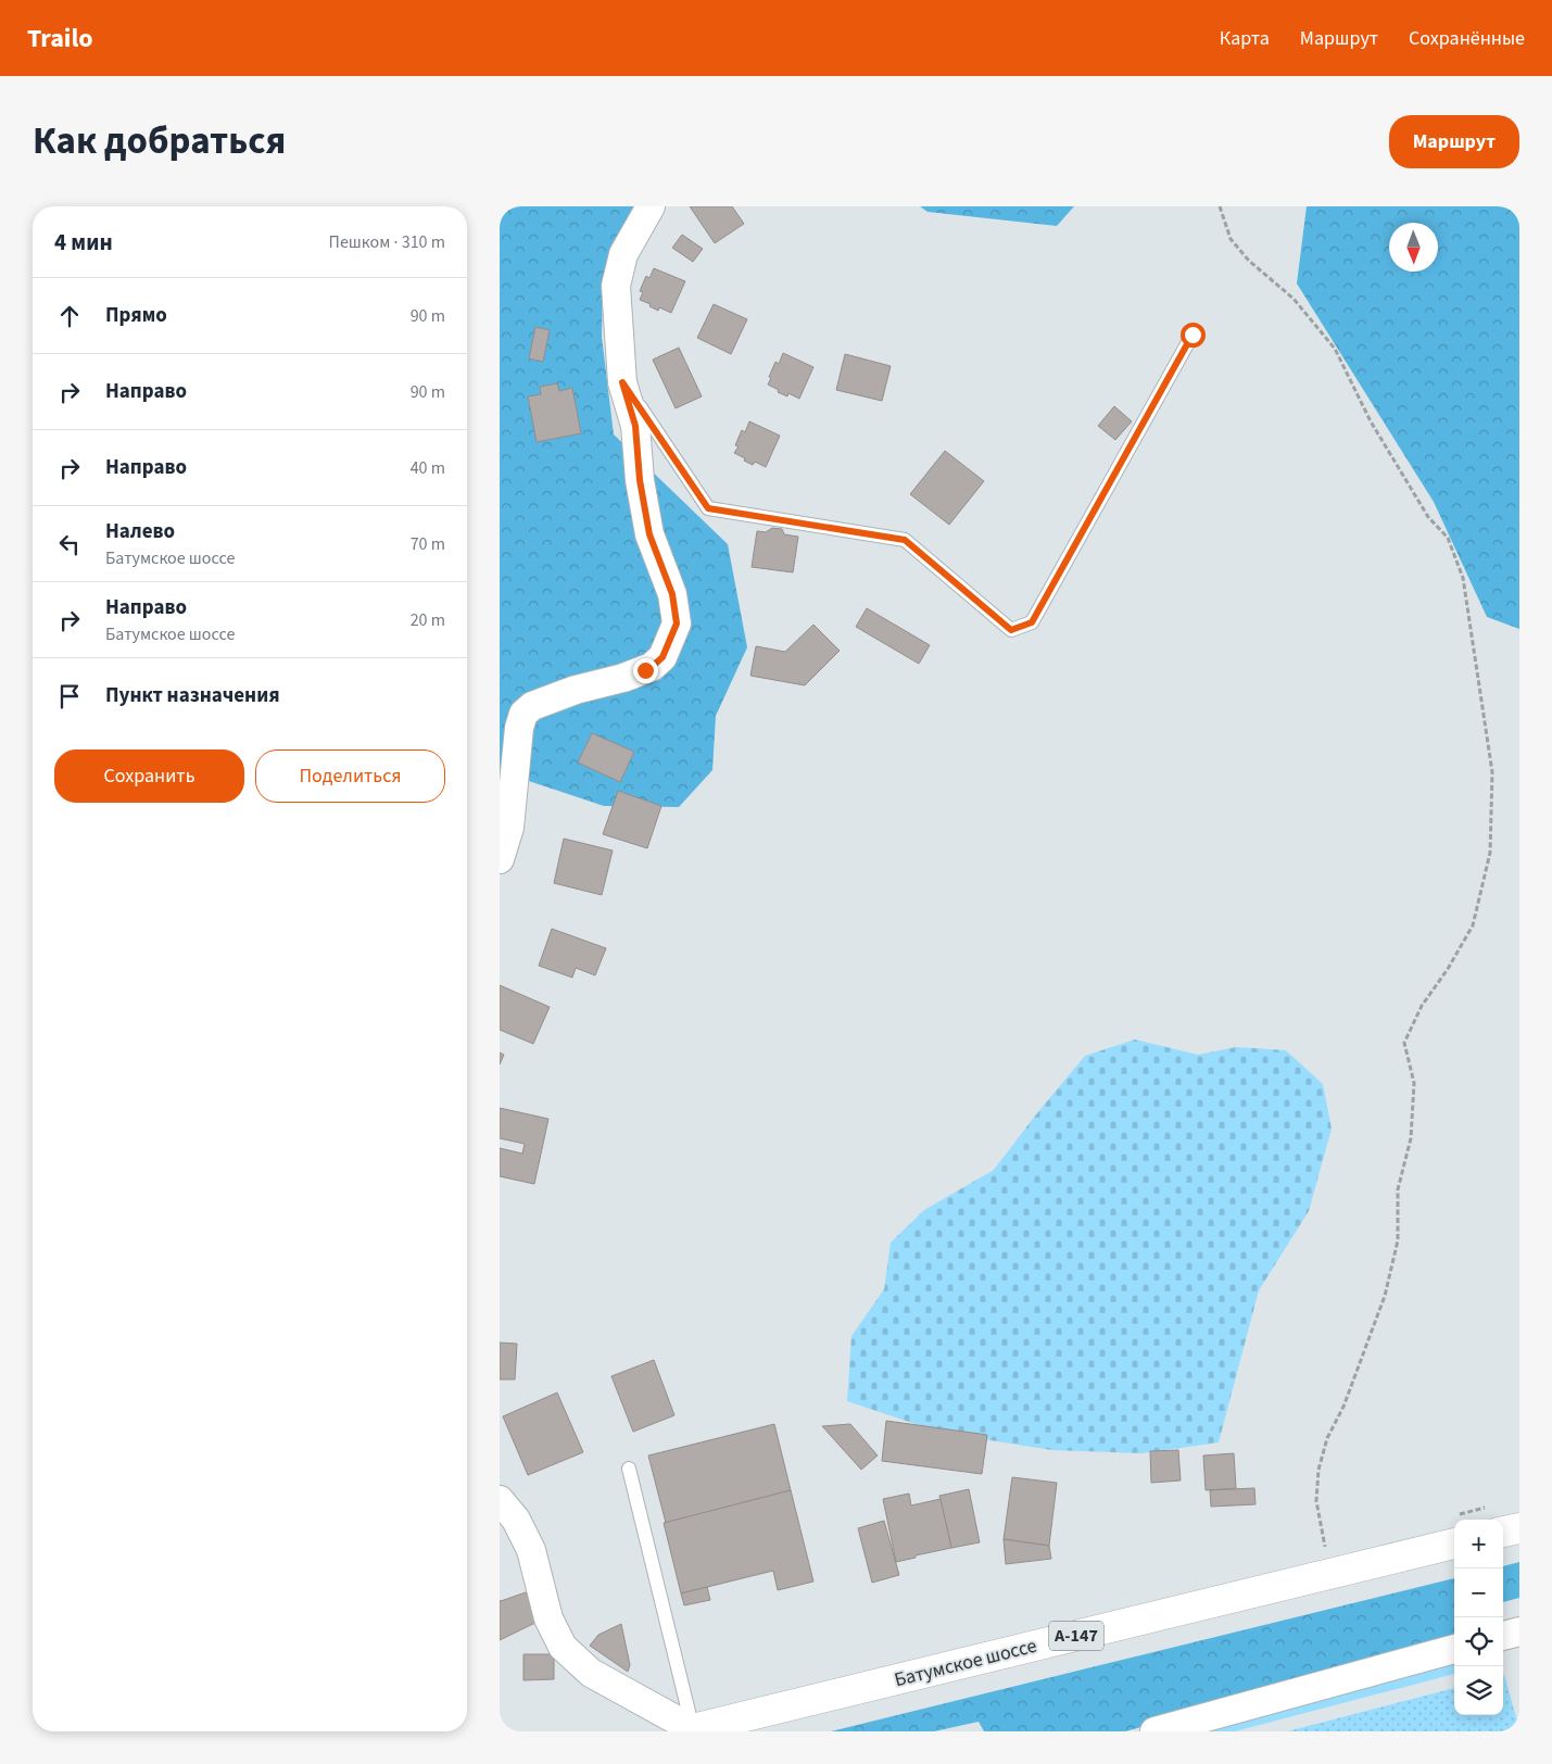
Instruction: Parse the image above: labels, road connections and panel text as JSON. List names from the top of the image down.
{
  "streets": {
    "highway": ["А-147", "Батумское шоссе"]
  },
  "north": "bottom",
  "page": {
    "header": "Trailo",
    "nav": ["Карта", "Маршрут", "Сохранённые"],
    "title": "Как добраться",
    "buttons": [
      "Маршрут",
      ["Сохранить", "Поделиться"]
    ],
    "heading": ["4 мин", "Пешком · 310 m"],
    "list": [
      ["Прямо", "90 m"],
      ["Направо", "90 m"],
      ["Направо", "40 m"],
      ["Налево", "Батумское шоссе", "70 m"],
      ["Направо", "Батумское шоссе", "20 m"],
      "Пункт назначения"
    ],
    "map_buttons": ["+", "−"]
  }
}
